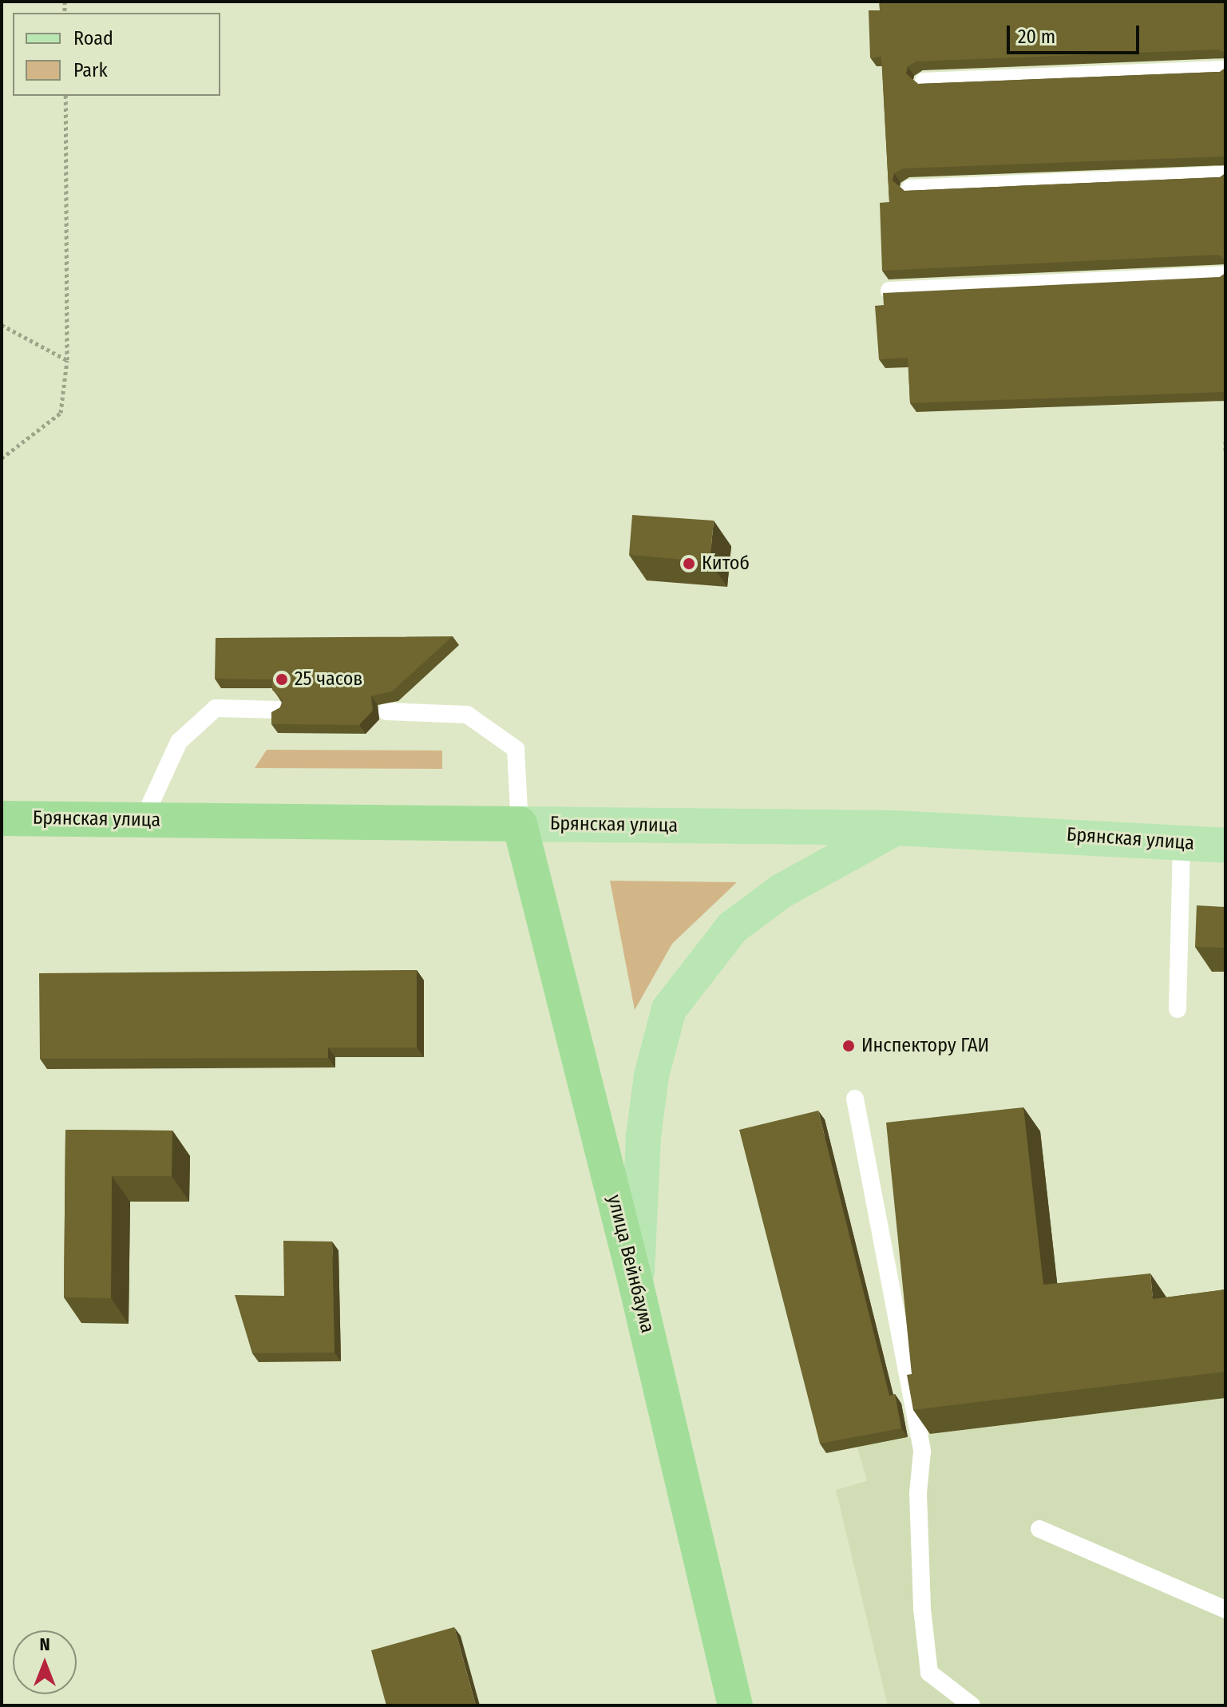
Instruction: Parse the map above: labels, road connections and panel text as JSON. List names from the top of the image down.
{
  "streets": {
    "highway": ["Брянская улица", "улица Вейнбаума"]
  },
  "crossings": [
    ["Брянская улица", "улица Вейнбаума"]
  ],
  "places": ["Китоб", "25 часов", "Инспектору ГАИ"],
  "legend": ["Road", "Park"],
  "scale_bar": "20 m",
  "north": "top"
}
